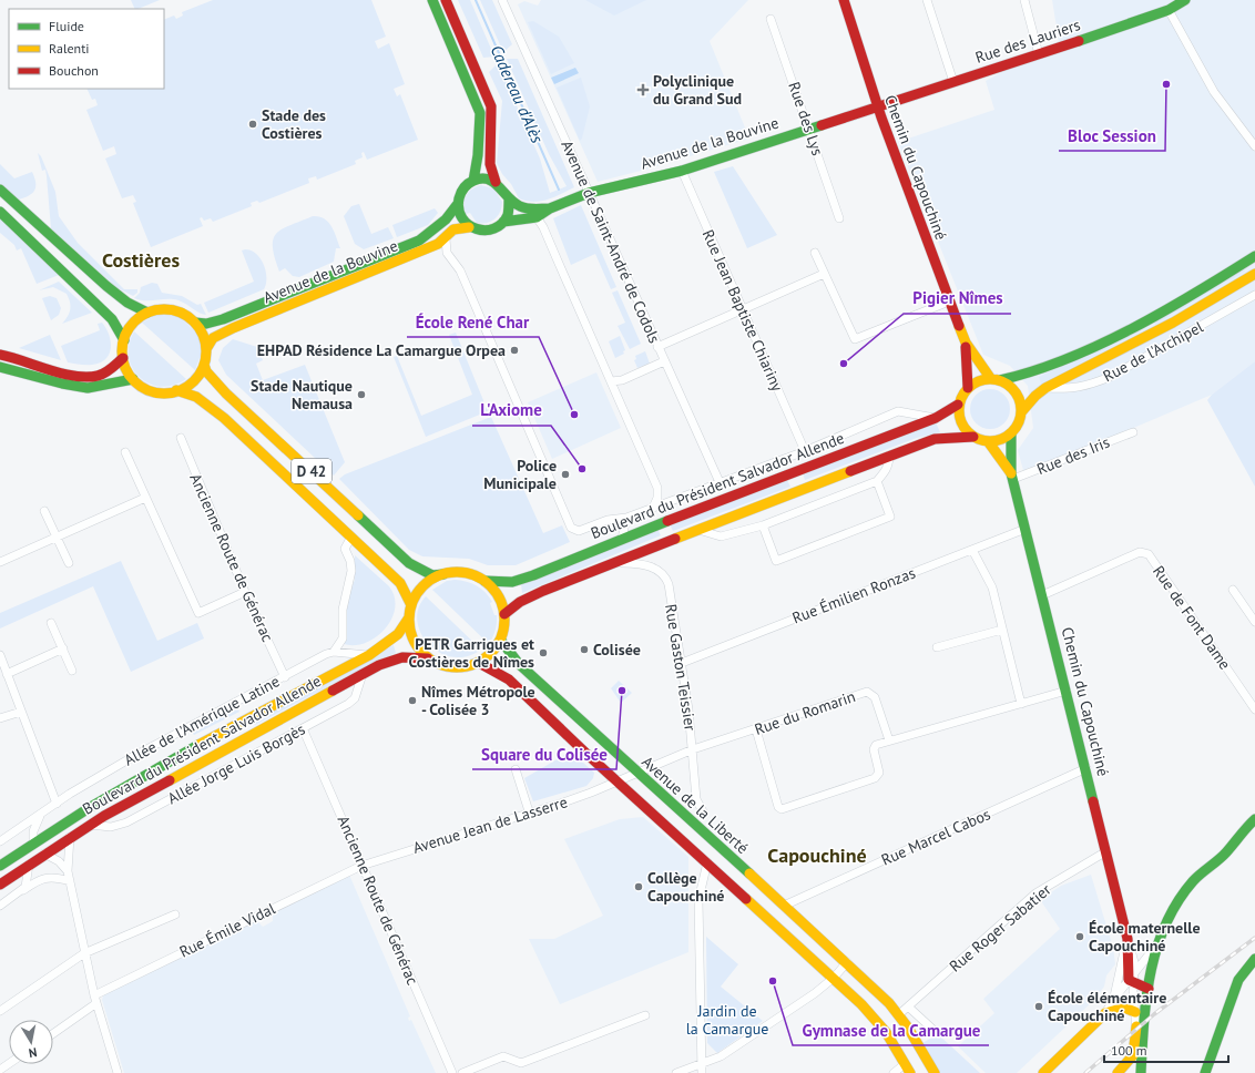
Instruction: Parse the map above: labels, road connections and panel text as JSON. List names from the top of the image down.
{
  "streets": {
    "main road": [
      "Rue des Lauriers",
      "Avenue de la Bouvine",
      "Chemin du Capouchiné",
      "D 42",
      "Boulevard du Président Salvador Allende",
      "Avenue de la Liberté"
    ],
    "street": [
      "Rue des Lys",
      "Avenue de Saint-André de Codols",
      "Rue Jean Baptiste Chiariny",
      "Rue de l'Archipel",
      "Rue des Iris",
      "Ancienne Route de Générac",
      "Rue Émilien Ronzas",
      "Rue de Font Dame",
      "Rue Gaston Teissier",
      "Rue du Romarin",
      "Allée de l'Amérique Latine",
      "Allée Jorge Luis Borgès",
      "Avenue Jean de Lasserre",
      "Rue Marcel Cabos",
      "Rue Roger Sabatier",
      "Rue Émile Vidal"
    ]
  },
  "crossings": [
    ["Rue des Lauriers", "Avenue de la Bouvine"],
    ["Rue des Lauriers", "Chemin du Capouchiné"],
    ["Rue des Lys", "Avenue de la Bouvine"],
    ["Avenue de la Bouvine", "Chemin du Capouchiné"],
    ["Avenue de la Bouvine", "Avenue de Saint-André de Codols"],
    ["Avenue de la Bouvine", "Rue Jean Baptiste Chiariny"],
    ["Avenue de la Bouvine", "D 42"],
    ["Chemin du Capouchiné", "Rue des Iris"],
    ["Chemin du Capouchiné", "Boulevard du Président Salvador Allende"],
    ["Chemin du Capouchiné", "Rue Émilien Ronzas"],
    ["Chemin du Capouchiné", "Rue de Font Dame"],
    ["Chemin du Capouchiné", "Rue Marcel Cabos"],
    ["Chemin du Capouchiné", "Rue Roger Sabatier"],
    ["D 42", "Boulevard du Président Salvador Allende"],
    ["D 42", "Avenue de la Liberté"],
    ["Boulevard du Président Salvador Allende", "Allée de l'Amérique Latine"],
    ["Boulevard du Président Salvador Allende", "Allée Jorge Luis Borgès"],
    ["Boulevard du Président Salvador Allende", "Avenue de la Liberté"],
    ["Ancienne Route de Générac", "Allée de l'Amérique Latine"],
    ["Ancienne Route de Générac", "Allée Jorge Luis Borgès"],
    ["Ancienne Route de Générac", "Avenue Jean de Lasserre"],
    ["Ancienne Route de Générac", "Rue Émile Vidal"],
    ["Rue Émilien Ronzas", "Rue Gaston Teissier"],
    ["Rue Gaston Teissier", "Rue du Romarin"],
    ["Rue du Romarin", "Avenue de la Liberté"],
    ["Rue du Romarin", "Avenue Jean de Lasserre"],
    ["Avenue de la Liberté", "Rue Marcel Cabos"],
    ["Avenue de la Liberté", "Rue Roger Sabatier"],
    ["Avenue Jean de Lasserre", "Rue Émile Vidal"]
  ],
  "districts": ["Costières", "Capouchiné"],
  "water": ["Cadereau d'Alès"],
  "parks": ["Jardin de la Camargue"],
  "places": {
    "other": [
      "Bloc Session",
      "Stade des Costières",
      "EHPAD Résidence La Camargue Orpea",
      "Pigier Nîmes",
      "Stade Nautique Nemausa",
      "École René Char",
      "L'Axiome",
      "Police Municipale",
      "Colisée",
      "PETR Garrigues et Costières de Nîmes",
      "Square du Colisée",
      "Nîmes Métropole - Colisée 3",
      "Collège Capouchiné",
      "École maternelle Capouchiné",
      "Gymnase de la Camargue",
      "École élémentaire Capouchiné"
    ],
    "health": ["Polyclinique du Grand Sud"]
  },
  "legend": ["Fluide", "Ralenti", "Bouchon"],
  "scale_bar": "100 m",
  "north": "bottom"
}
